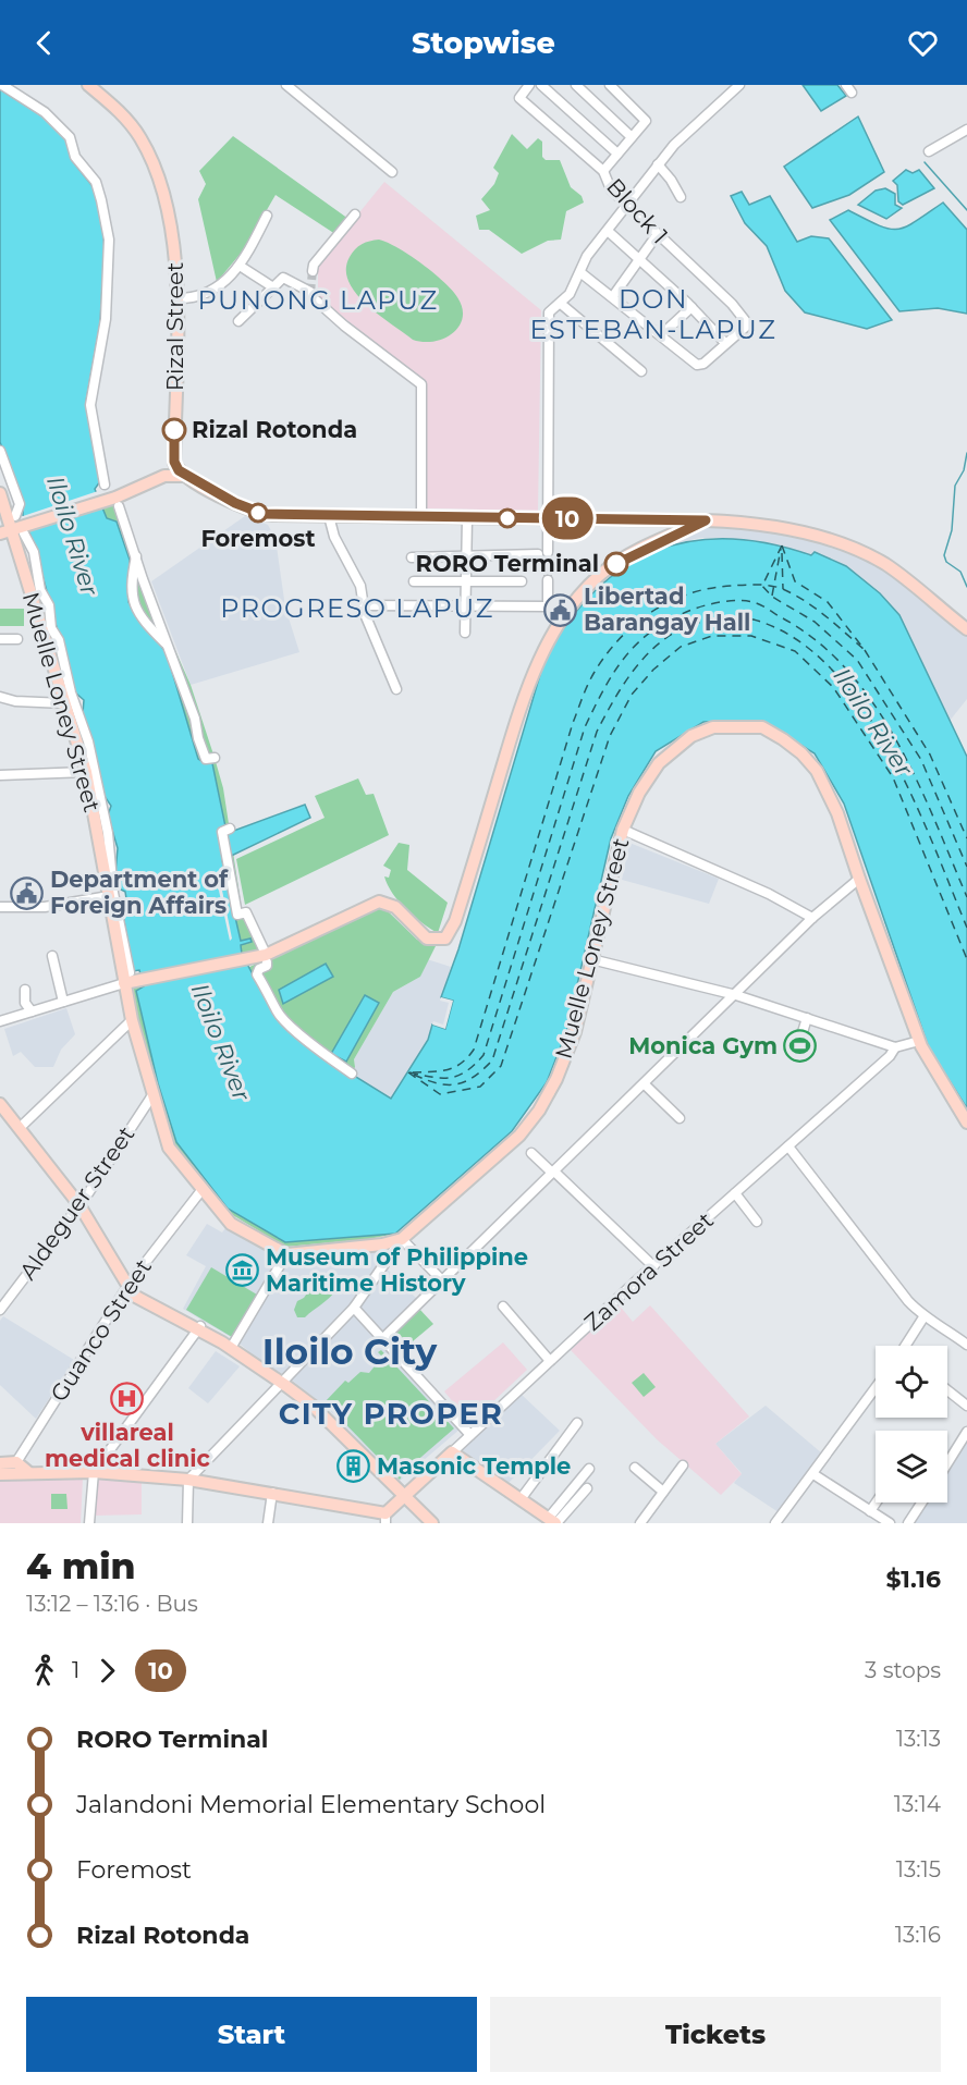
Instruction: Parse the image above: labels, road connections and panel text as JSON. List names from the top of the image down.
{
  "streets": {
    "main road": ["Rizal Street", "Muelle Loney Street", "Zamora Street"],
    "street": ["Block 1", "Aldeguer Street", "Guanco Street"]
  },
  "crossings": [
    ["Muelle Loney Street", "Aldeguer Street"],
    ["Muelle Loney Street", "Guanco Street"]
  ],
  "districts": [
    "DON ESTEBAN-LAPUZ",
    "PUNONG LAPUZ",
    "PROGRESO LAPUZ",
    "Iloilo City",
    "CITY PROPER"
  ],
  "water": ["Iloilo River"],
  "places": {
    "other": ["Rizal Rotonda", "Foremost", "RORO Terminal"],
    "public building": ["Libertad Barangay Hall", "Department of Foreign Affairs"],
    "sports": ["Monica Gym"],
    "museum": ["Museum of Philippine Maritime History"],
    "hospital": ["villareal medical clinic"],
    "building": ["Masonic Temple"]
  },
  "lines": ["bus line 10"],
  "page": {
    "header": "Stopwise",
    "on_map": "10",
    "heading": ["4 min", "13:12 – 13:16 · Bus", "$1.16"],
    "legs": ["1", "10", "3 stops"],
    "list": [
      {
        "name": "RORO Terminal",
        "value": "13:13"
      },
      {
        "name": "Jalandoni Memorial Elementary School",
        "value": "13:14"
      },
      {
        "name": "Foremost",
        "value": "13:15"
      },
      {
        "name": "Rizal Rotonda",
        "value": "13:16"
      }
    ],
    "buttons": ["Start", "Tickets"]
  }
}
